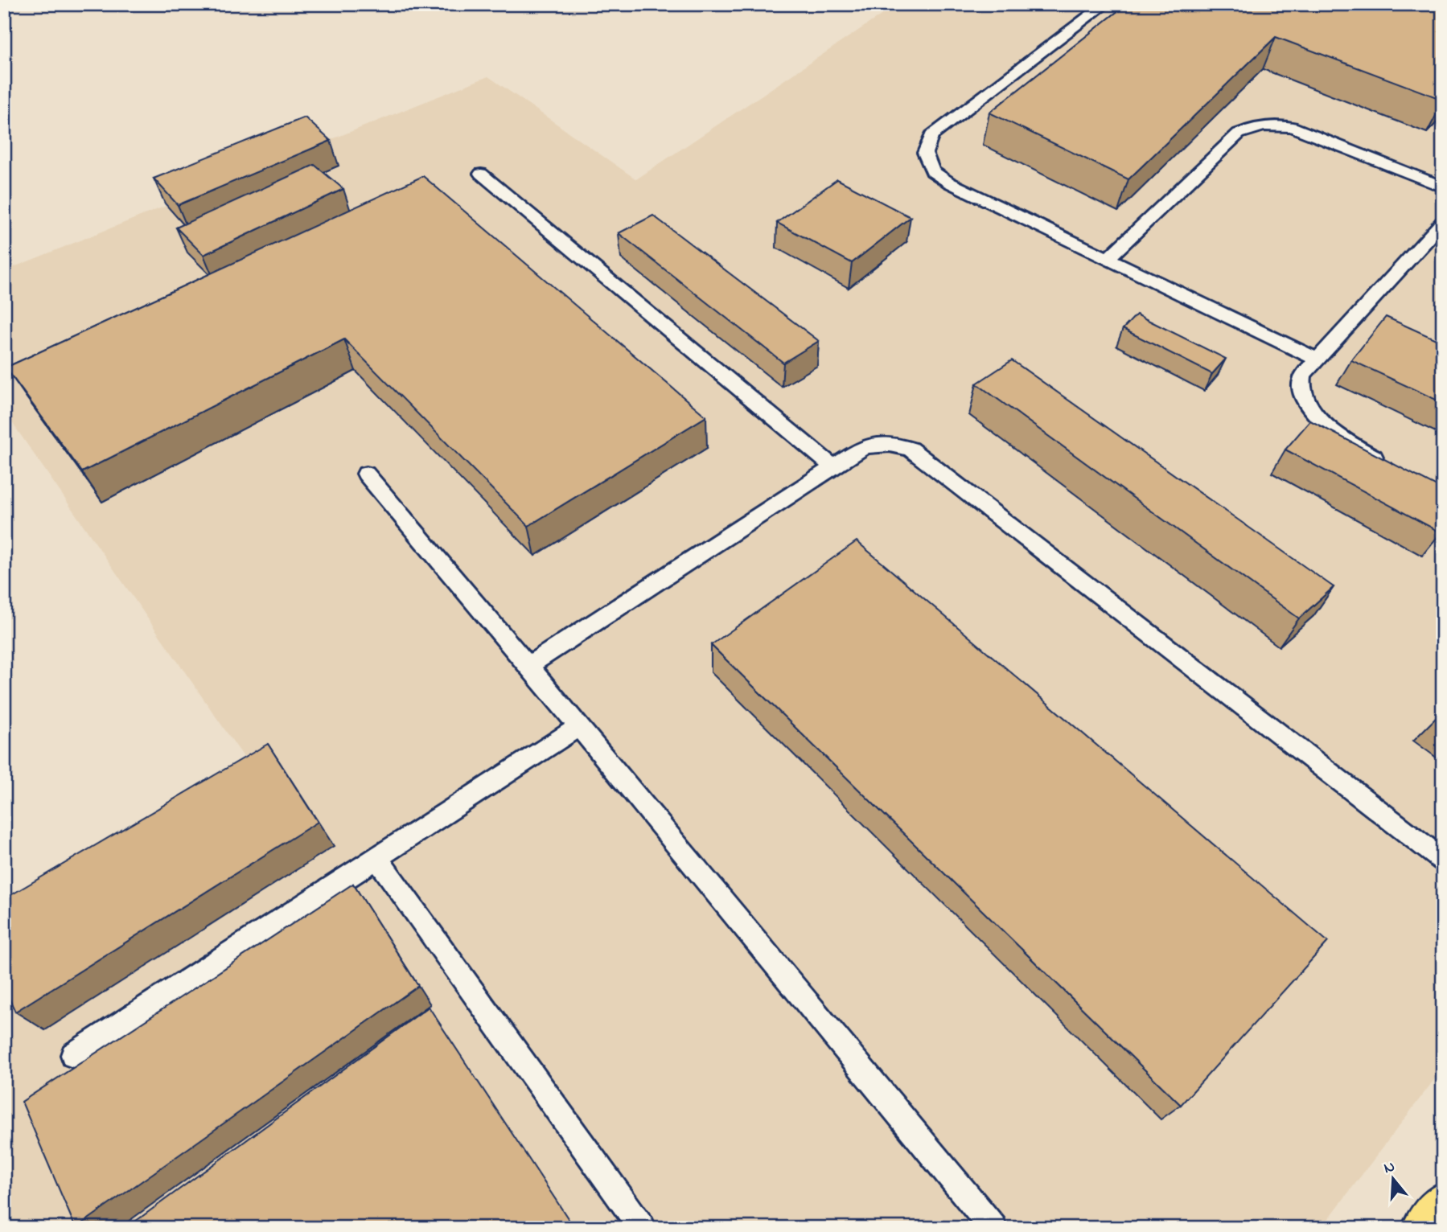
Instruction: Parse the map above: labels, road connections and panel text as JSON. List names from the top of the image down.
{
  "north": "top"
}
